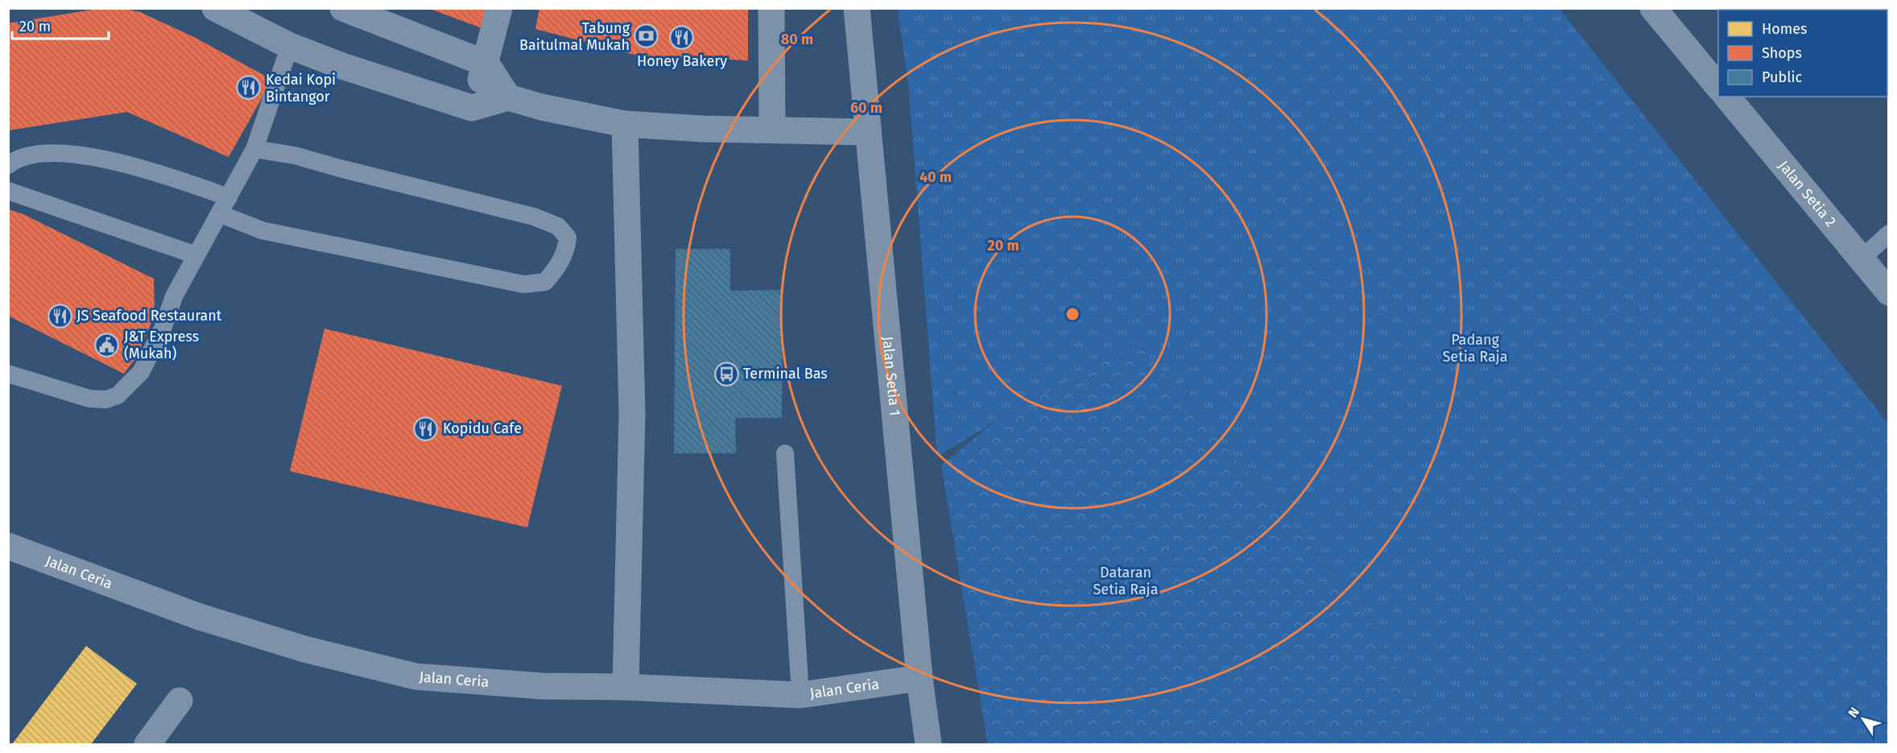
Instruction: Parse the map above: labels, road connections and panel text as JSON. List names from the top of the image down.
{
  "streets": {
    "street": ["Jalan Setia 2", "Jalan Setia 1", "Jalan Ceria"]
  },
  "crossings": [
    ["Jalan Setia 1", "Jalan Ceria"]
  ],
  "parks": ["Padang Setia Raja", "Dataran Setia Raja"],
  "places": {
    "bank": ["Tabung Baitulmal Mukah"],
    "restaurant": [
      "Honey Bakery",
      "Kedai Kopi Bintangor",
      "JS Seafood Restaurant",
      "Kopidu Cafe"
    ],
    "public building": ["J&T Express (Mukah)"],
    "bus stop": ["Terminal Bas"]
  },
  "legend": ["Homes", "Shops", "Public"],
  "scale_bar": "20 m",
  "north": "top left",
  "rings": [
    "80 m",
    "60 m",
    "40 m",
    "20 m"
  ]
}
